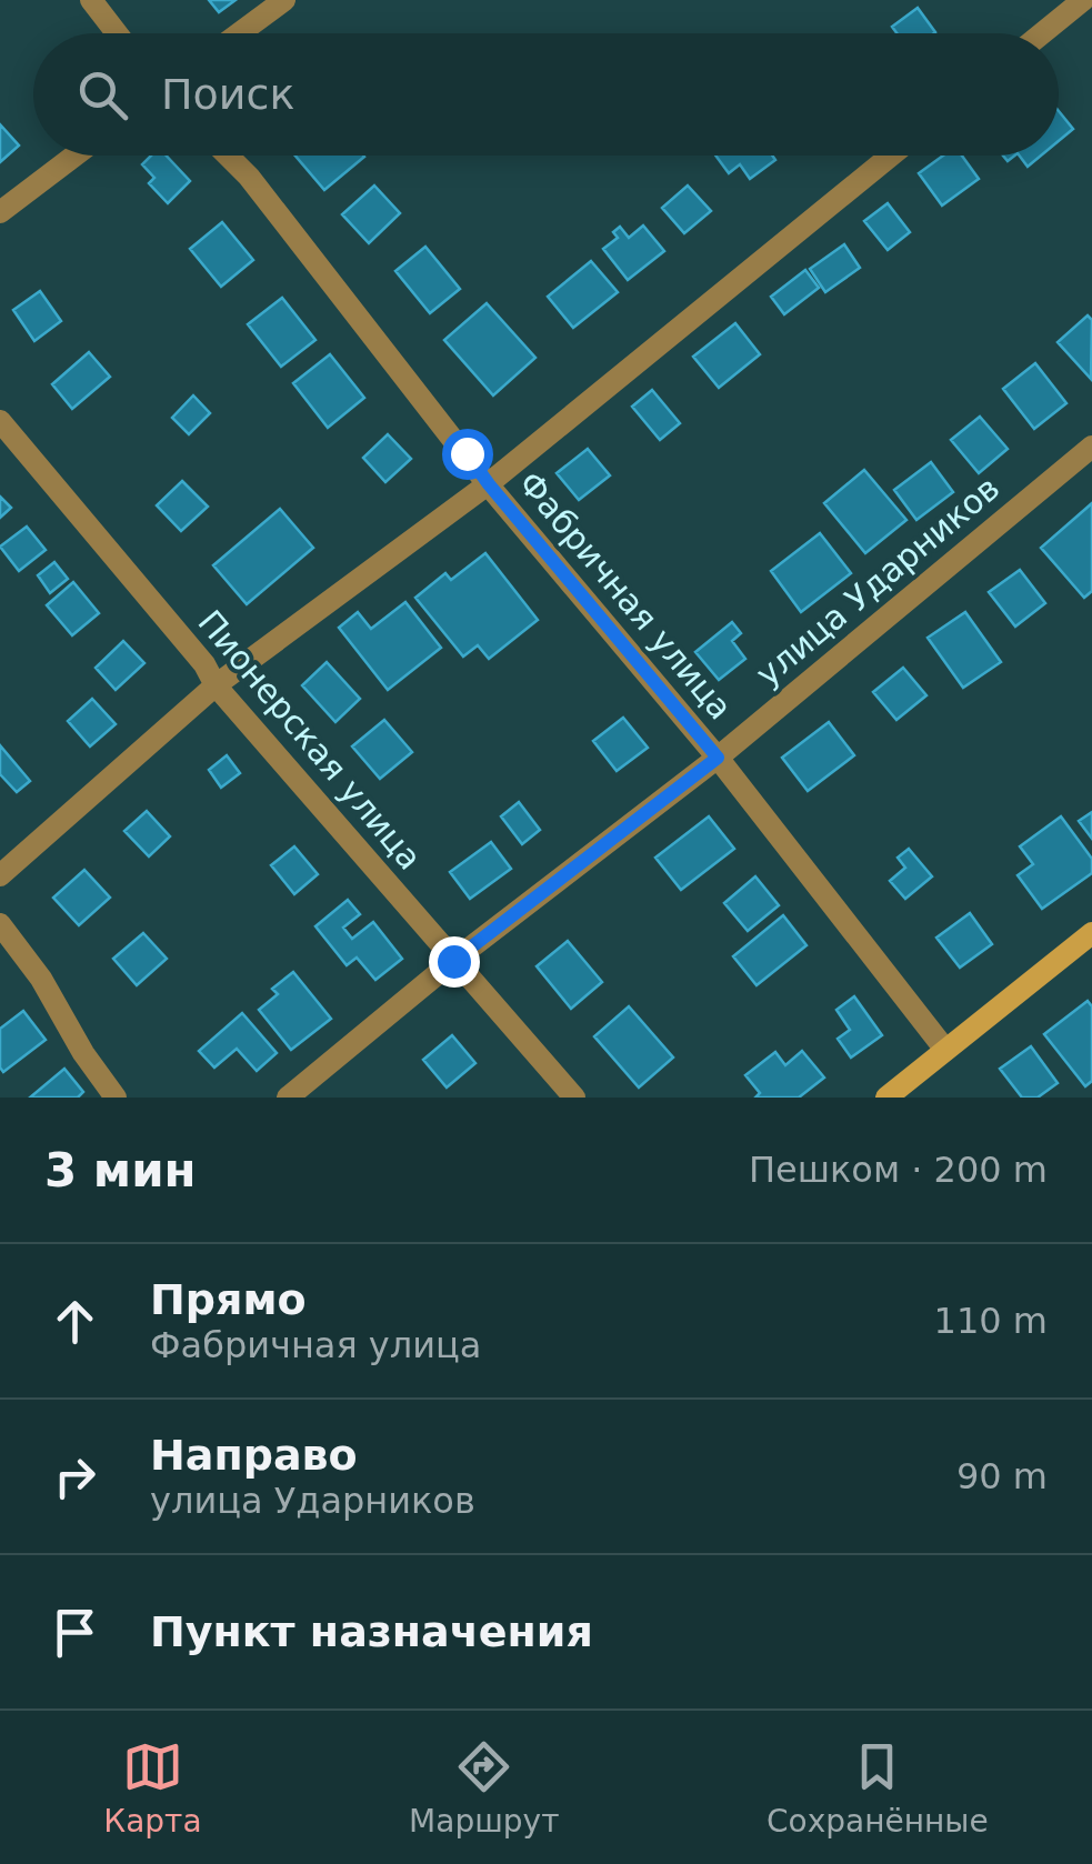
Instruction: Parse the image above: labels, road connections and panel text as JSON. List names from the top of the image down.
{
  "streets": {
    "street": ["улица Ударников", "Фабричная улица", "Пионерская улица"]
  },
  "crossings": [
    ["улица Ударников", "Фабричная улица"],
    ["улица Ударников", "Пионерская улица"]
  ],
  "page": {
    "search": "Поиск",
    "heading": ["3 мин", "Пешком · 200 m"],
    "list": [
      ["Прямо", "Фабричная улица", "110 m"],
      ["Направо", "улица Ударников", "90 m"],
      "Пункт назначения"
    ],
    "nav": ["Карта", "Маршрут", "Сохранённые"]
  }
}
